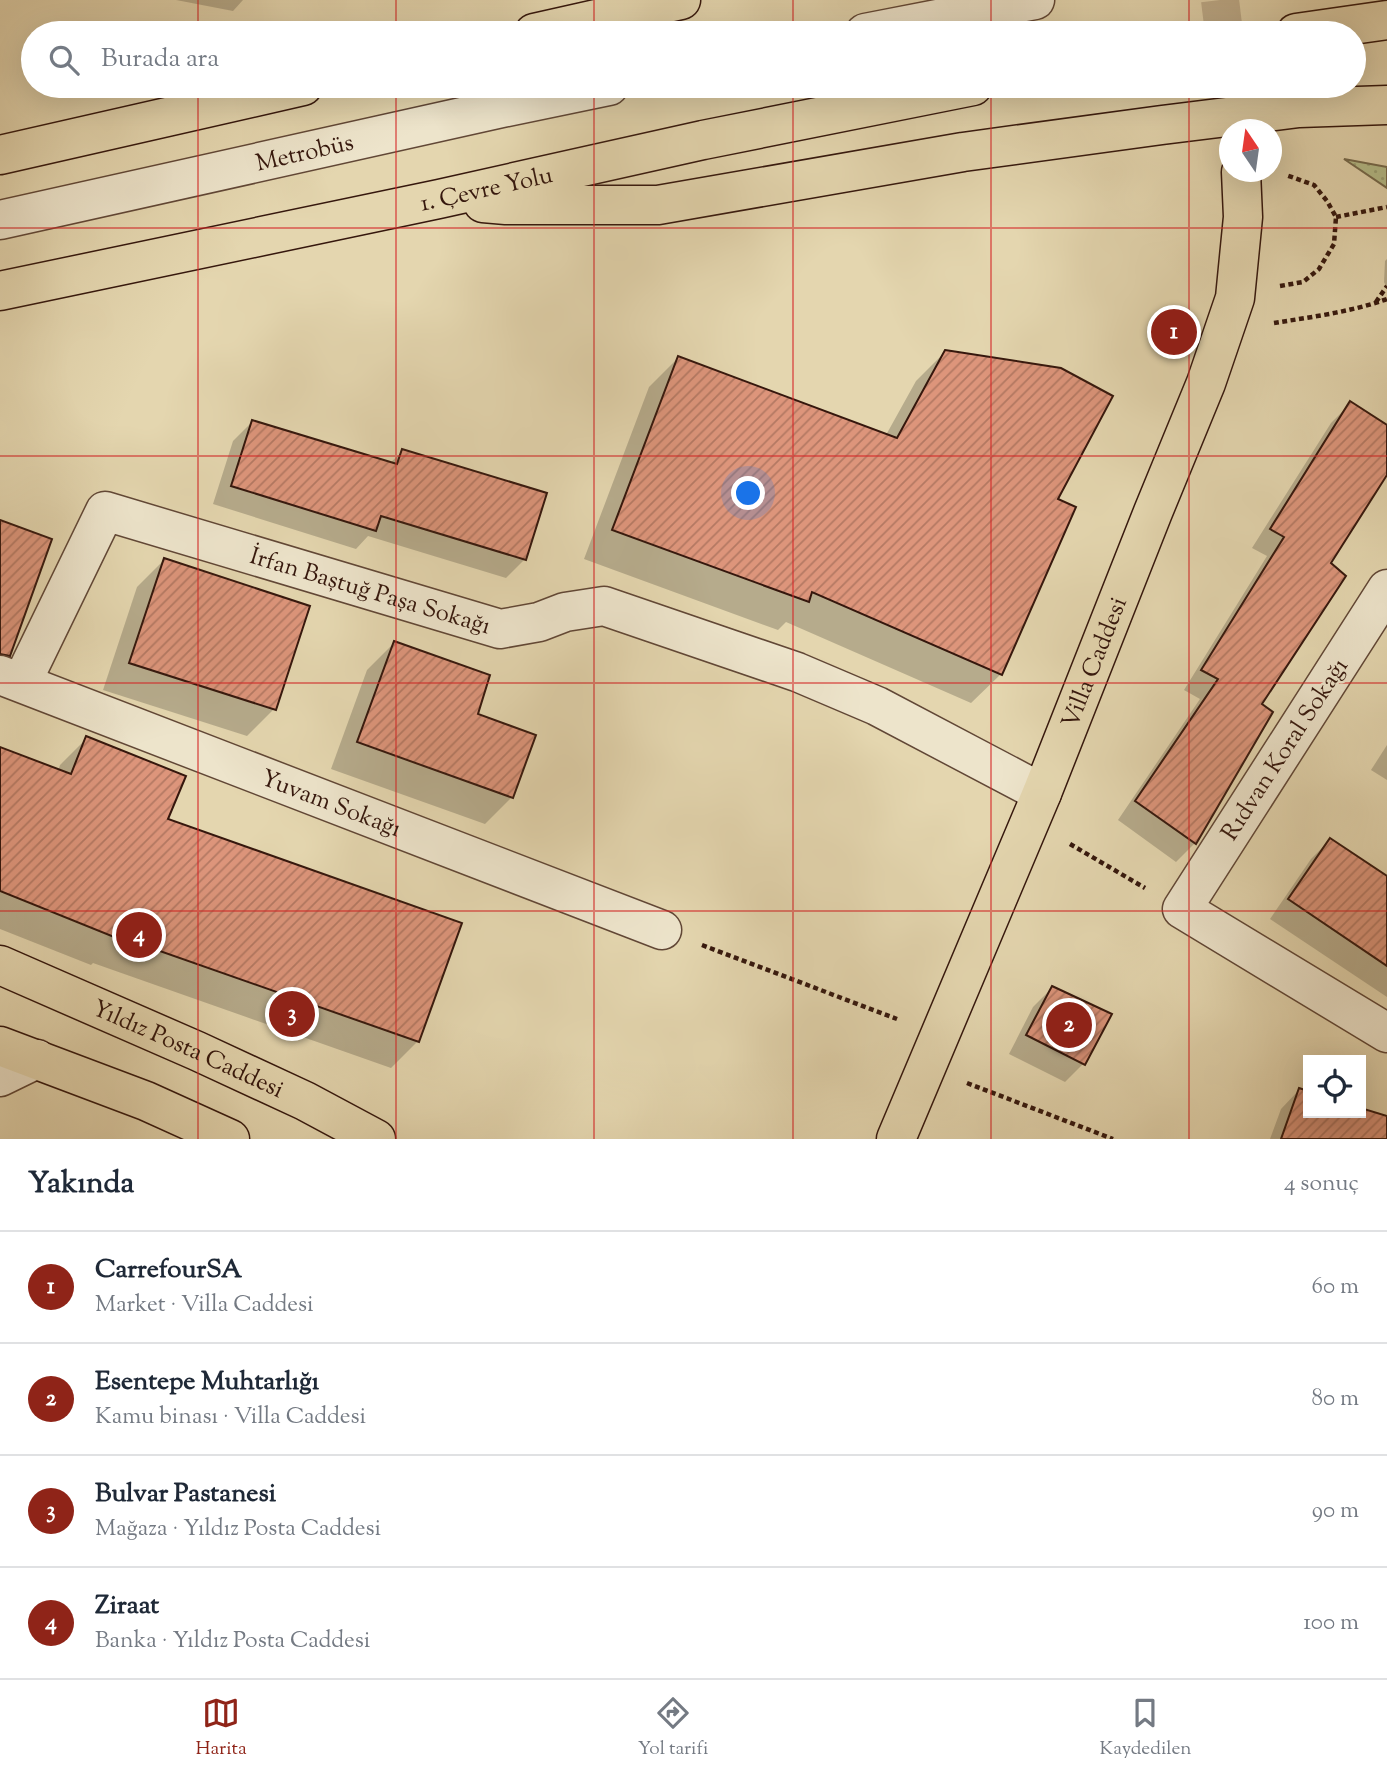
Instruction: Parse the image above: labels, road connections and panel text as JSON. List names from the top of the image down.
{
  "streets": {
    "main road": ["1. Çevre Yolu", "Villa Caddesi", "Yıldız Posta Caddesi"],
    "street": [
      "Metrobüs",
      "İrfan Baştuğ Paşa Sokağı",
      "Rıdvan Koral Sokağı",
      "Yuvam Sokağı"
    ]
  },
  "crossings": [
    ["İrfan Baştuğ Paşa Sokağı", "Villa Caddesi"],
    ["İrfan Baştuğ Paşa Sokağı", "Yuvam Sokağı"]
  ],
  "north": "top",
  "page": {
    "search": "Burada ara",
    "pins": [
      "1",
      "4",
      "3",
      "2"
    ],
    "heading": ["Yakında", "4 sonuç"],
    "list": [
      {
        "mark": "1",
        "name": "CarrefourSA",
        "note": "Market · Villa Caddesi",
        "value": "60 m"
      },
      {
        "mark": "2",
        "name": "Esentepe Muhtarlığı",
        "note": "Kamu binası · Villa Caddesi",
        "value": "80 m"
      },
      {
        "mark": "3",
        "name": "Bulvar Pastanesi",
        "note": "Mağaza · Yıldız Posta Caddesi",
        "value": "90 m"
      },
      {
        "mark": "4",
        "name": "Ziraat",
        "note": "Banka · Yıldız Posta Caddesi",
        "value": "100 m"
      }
    ],
    "nav": ["Harita", "Yol tarifi", "Kaydedilen"]
  }
}
